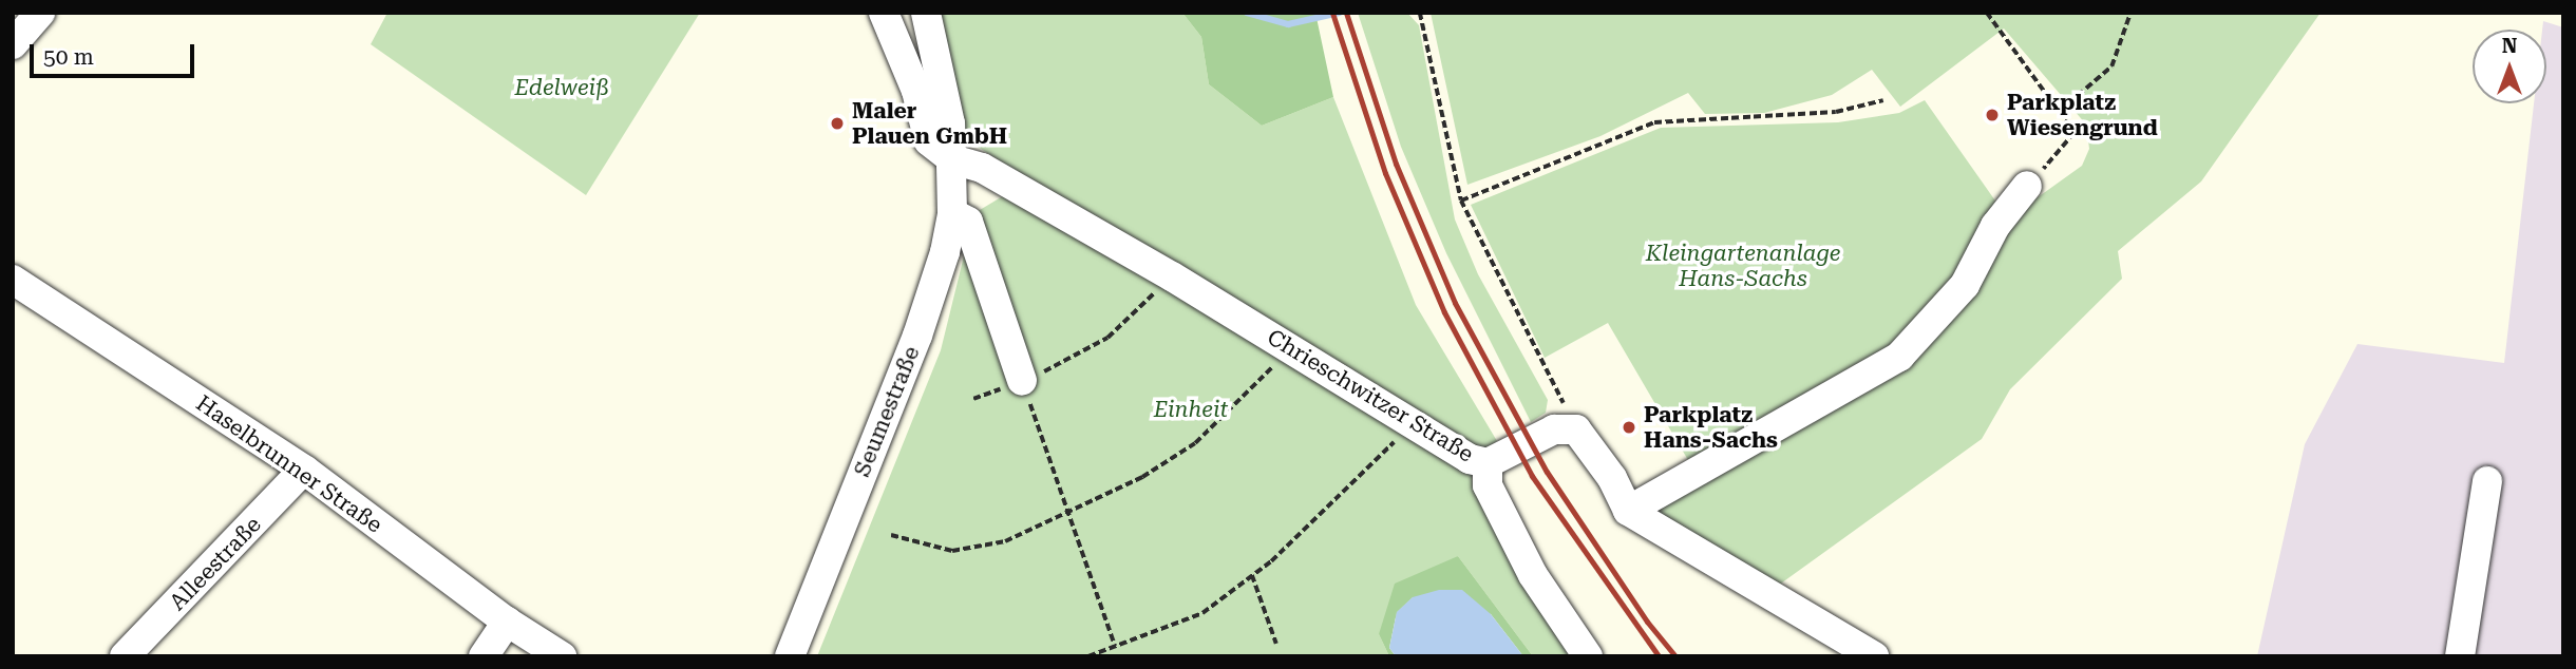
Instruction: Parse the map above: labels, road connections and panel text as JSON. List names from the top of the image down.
{
  "streets": {
    "street": [
      "Chrieschwitzer Straße",
      "Seumestraße",
      "Haselbrunner Straße",
      "Alleestraße"
    ]
  },
  "crossings": [
    ["Chrieschwitzer Straße", "Seumestraße"],
    ["Haselbrunner Straße", "Alleestraße"]
  ],
  "parks": ["Edelweiß", "Kleingartenanlage Hans-Sachs", "Einheit"],
  "places": ["Parkplatz Wiesengrund", "Maler Plauen GmbH", "Parkplatz Hans-Sachs"],
  "scale_bar": "50 m",
  "north": "top"
}
